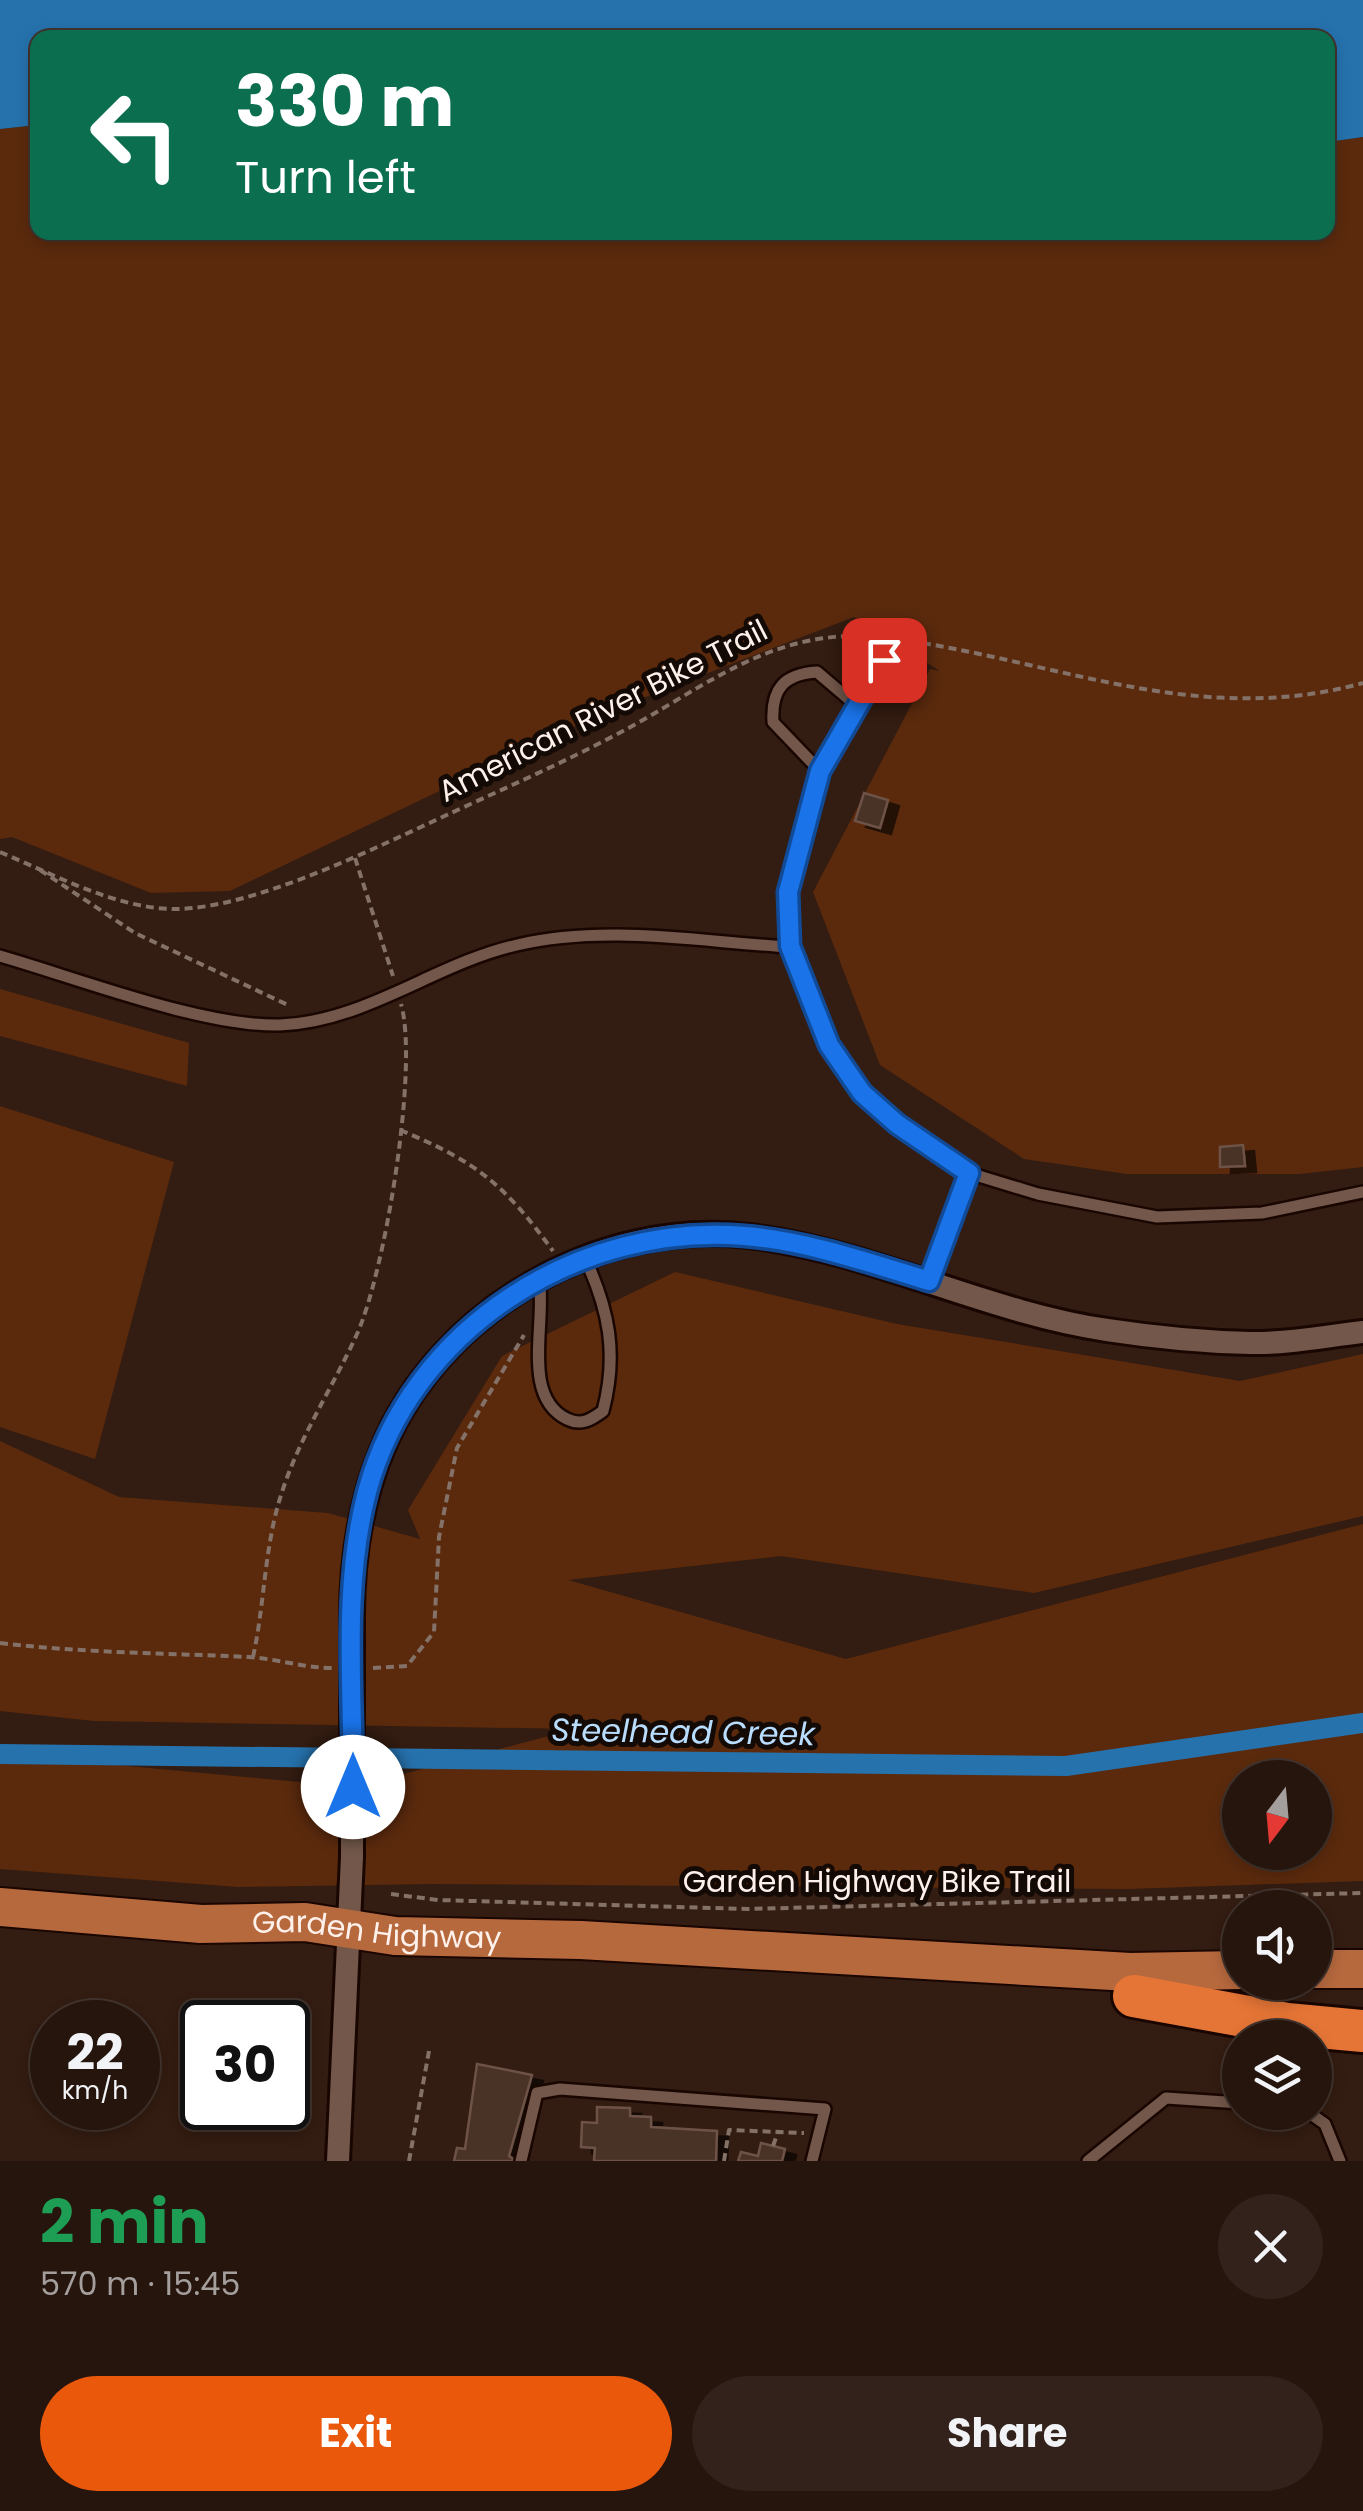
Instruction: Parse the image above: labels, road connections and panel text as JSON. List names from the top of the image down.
{
  "streets": {
    "main road": ["Garden Highway"],
    "path": ["American River Bike Trail", "Garden Highway Bike Trail"]
  },
  "water": ["Steelhead Creek"],
  "north": "bottom",
  "page": {
    "turn": ["330 m", "Turn left"],
    "speed": "22 km/h",
    "limit": "30",
    "heading": ["2 min", "570 m · 15:45"],
    "buttons": ["Exit", "Share"]
  }
}
